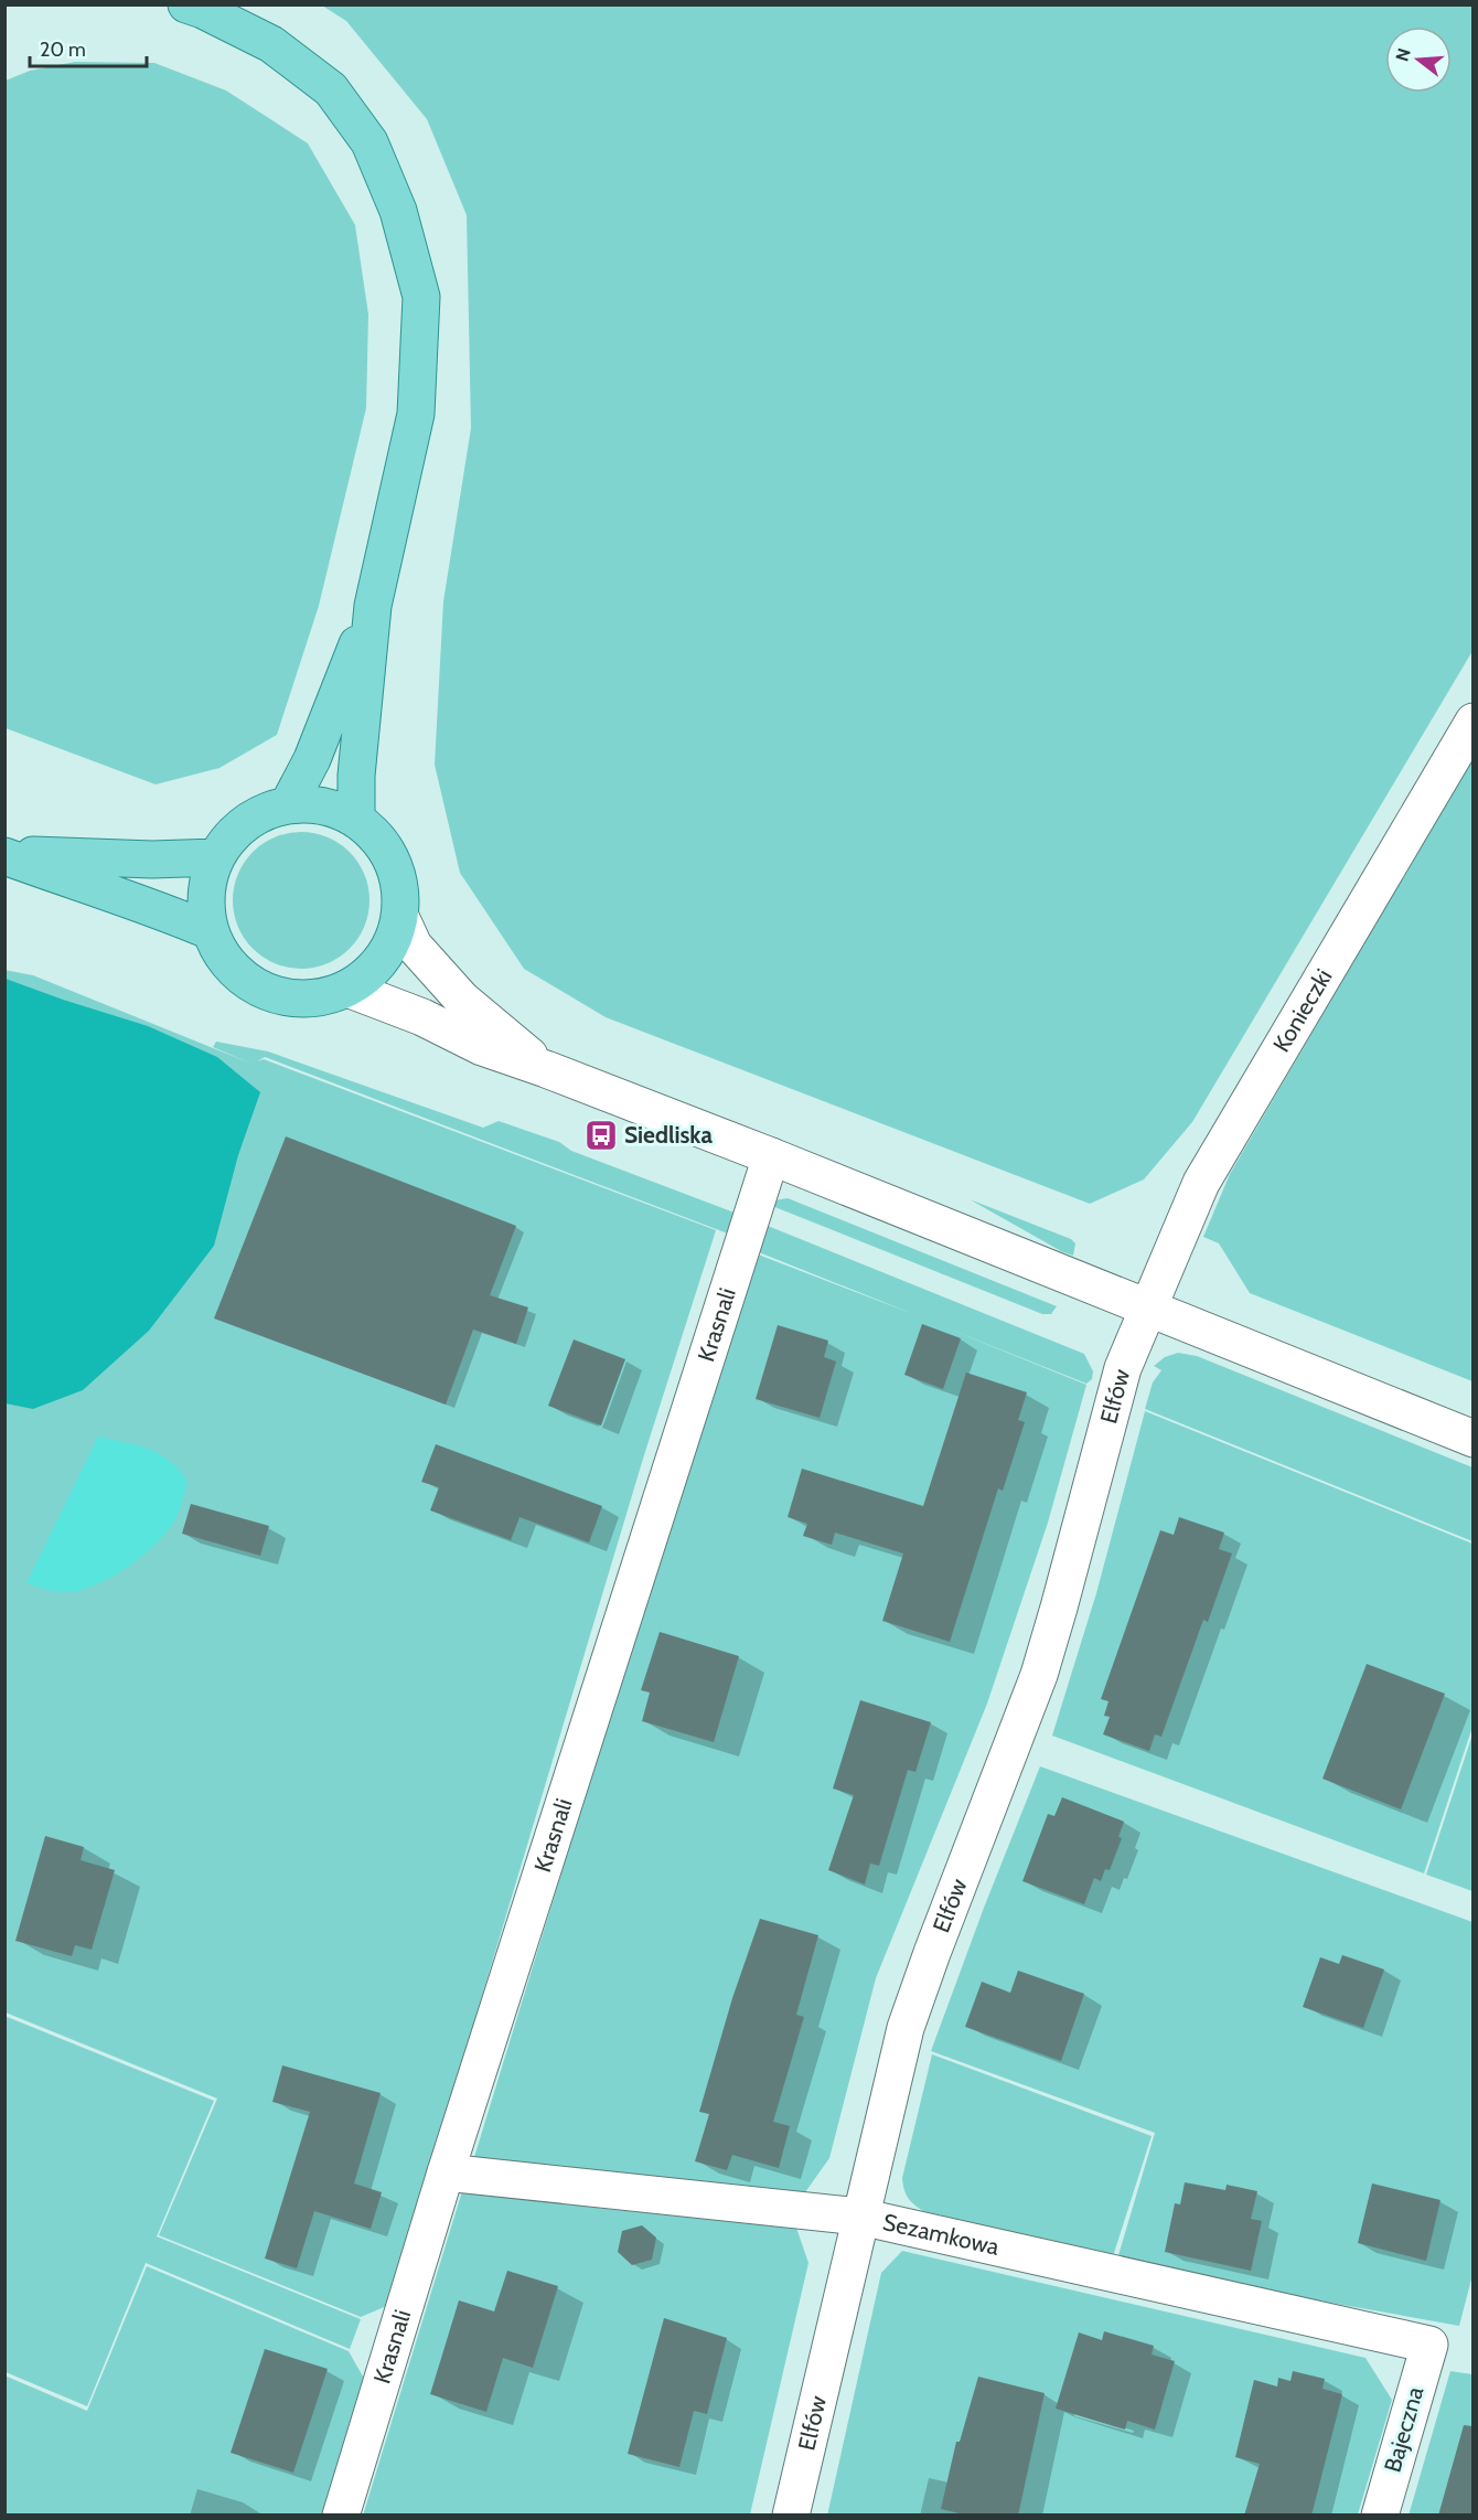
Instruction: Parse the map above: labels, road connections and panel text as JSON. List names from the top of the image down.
{
  "streets": {
    "street": [
      "Konieczki",
      "Krasnali",
      "Elfów",
      "Sezamkowa",
      "Bajeczna"
    ]
  },
  "crossings": [
    ["Konieczki", "Elfów"],
    ["Krasnali", "Sezamkowa"],
    ["Elfów", "Sezamkowa"],
    ["Sezamkowa", "Bajeczna"]
  ],
  "places": {
    "bus stop": ["Siedliska"]
  },
  "scale_bar": "20 m",
  "north": "left"
}
